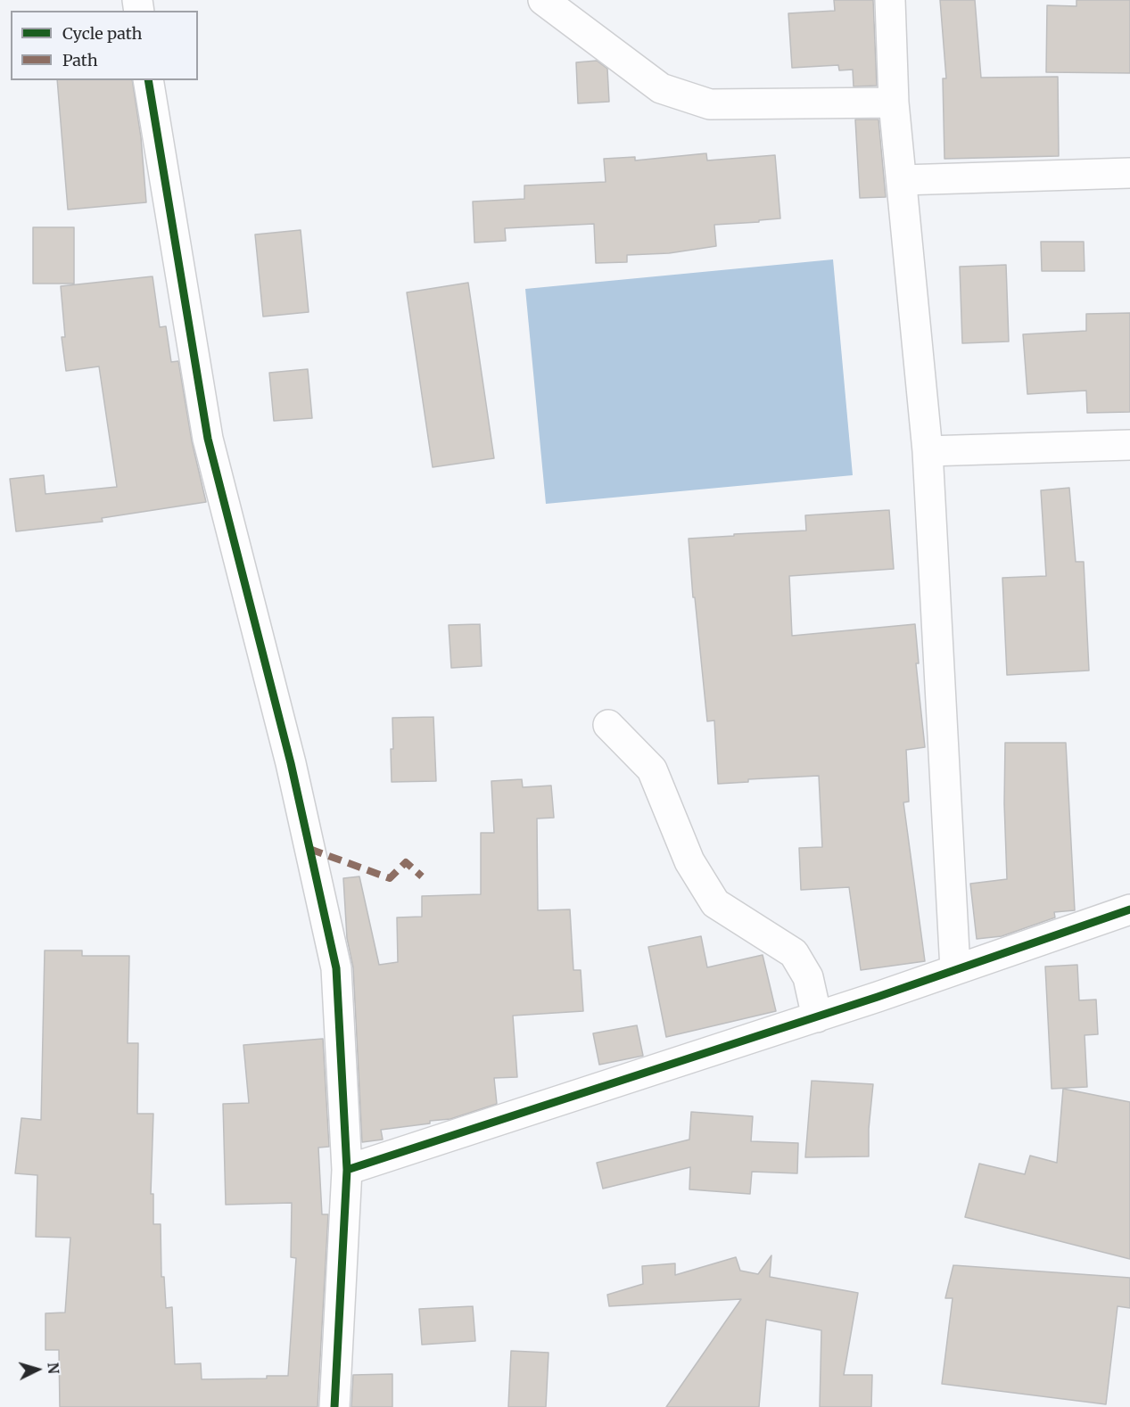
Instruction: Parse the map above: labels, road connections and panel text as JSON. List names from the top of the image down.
{
  "legend": ["Cycle path", "Path"],
  "north": "right"
}
